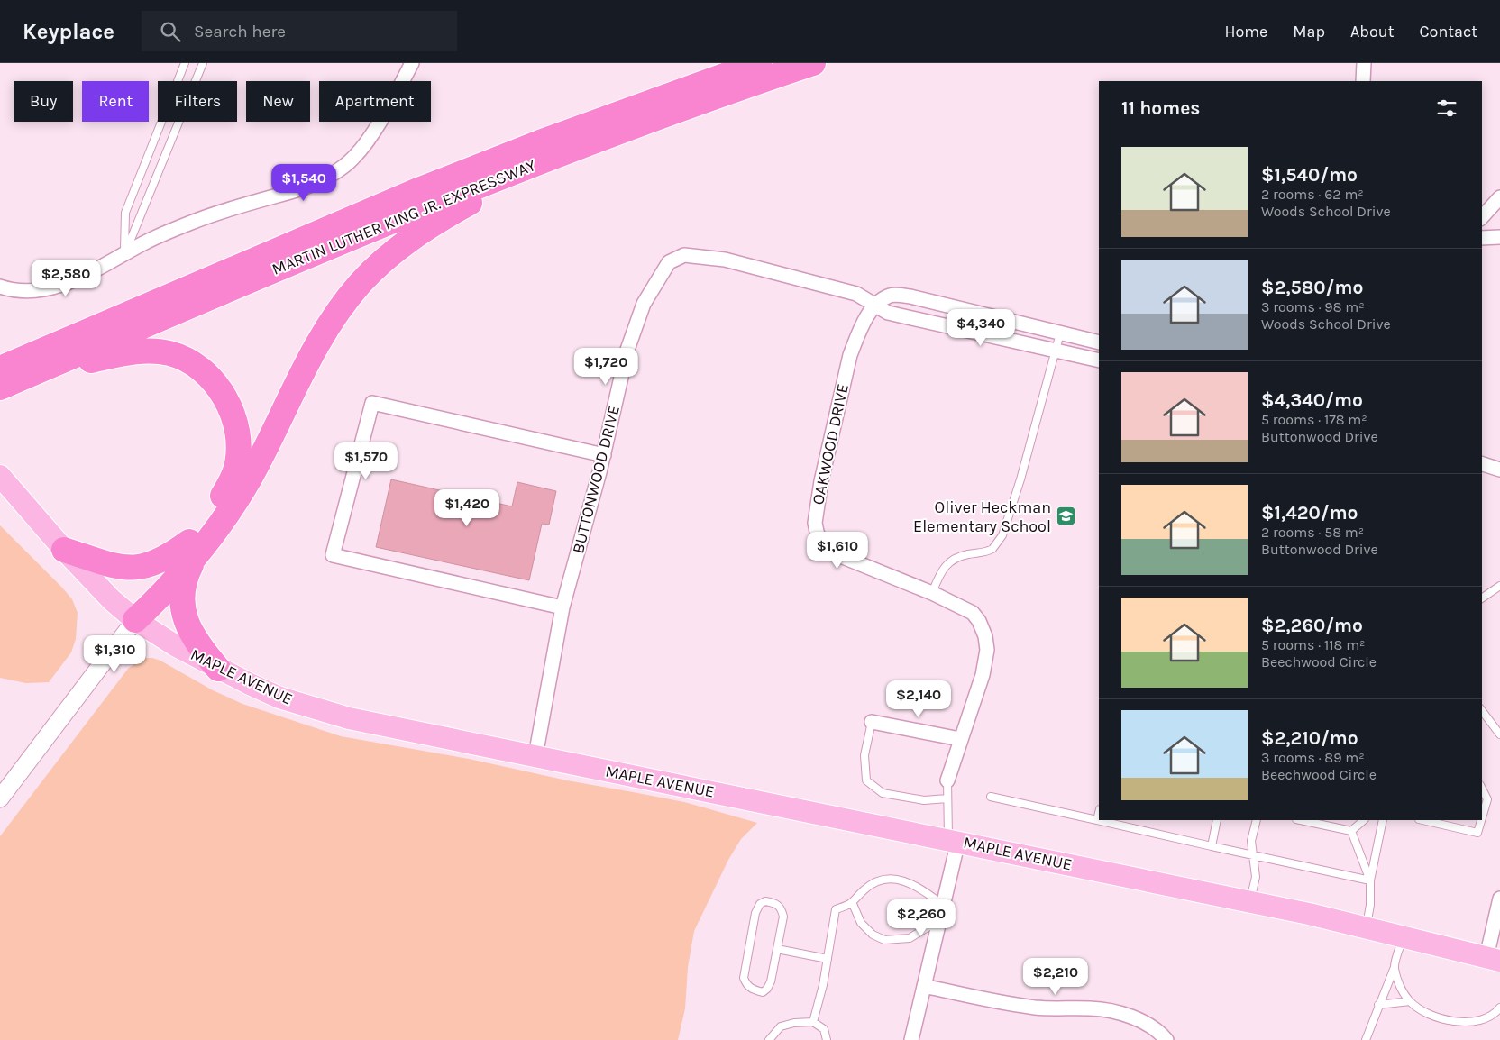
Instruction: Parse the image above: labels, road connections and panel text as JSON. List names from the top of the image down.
{
  "streets": {
    "highway": ["MARTIN LUTHER KING JR. EXPRESSWAY"],
    "main road": ["MAPLE AVENUE"],
    "street": ["OAKWOOD DRIVE", "BUTTONWOOD DRIVE"]
  },
  "crossings": [
    ["OAKWOOD DRIVE", "BUTTONWOOD DRIVE"],
    ["BUTTONWOOD DRIVE", "MAPLE AVENUE"]
  ],
  "places": {
    "school or university": ["Oliver Heckman Elementary School"]
  },
  "page": {
    "header": "Keyplace",
    "search": "Search here",
    "nav": [
      "Home",
      "Map",
      "About",
      "Contact"
    ],
    "chip": [
      "Buy",
      "Rent",
      "Filters",
      "New",
      "Apartment"
    ],
    "heading": "11 homes",
    "list": [
      {
        "name": "$1,540/mo",
        "note": "2 rooms · 62 m² · Woods School Drive"
      },
      {
        "name": "$2,580/mo",
        "note": "3 rooms · 98 m² · Woods School Drive"
      },
      {
        "name": "$4,340/mo",
        "note": "5 rooms · 178 m² · Buttonwood Drive"
      },
      {
        "name": "$1,420/mo",
        "note": "2 rooms · 58 m² · Buttonwood Drive"
      },
      {
        "name": "$2,260/mo",
        "note": "5 rooms · 118 m² · Beechwood Circle"
      },
      {
        "name": "$2,210/mo",
        "note": "3 rooms · 89 m² · Beechwood Circle"
      }
    ],
    "price": [
      "$1,540",
      "$2,580",
      "$4,340",
      "$1,720",
      "$1,570",
      "$1,420",
      "$1,610",
      "$1,310",
      "$2,140",
      "$2,260",
      "$2,210"
    ]
  }
}
